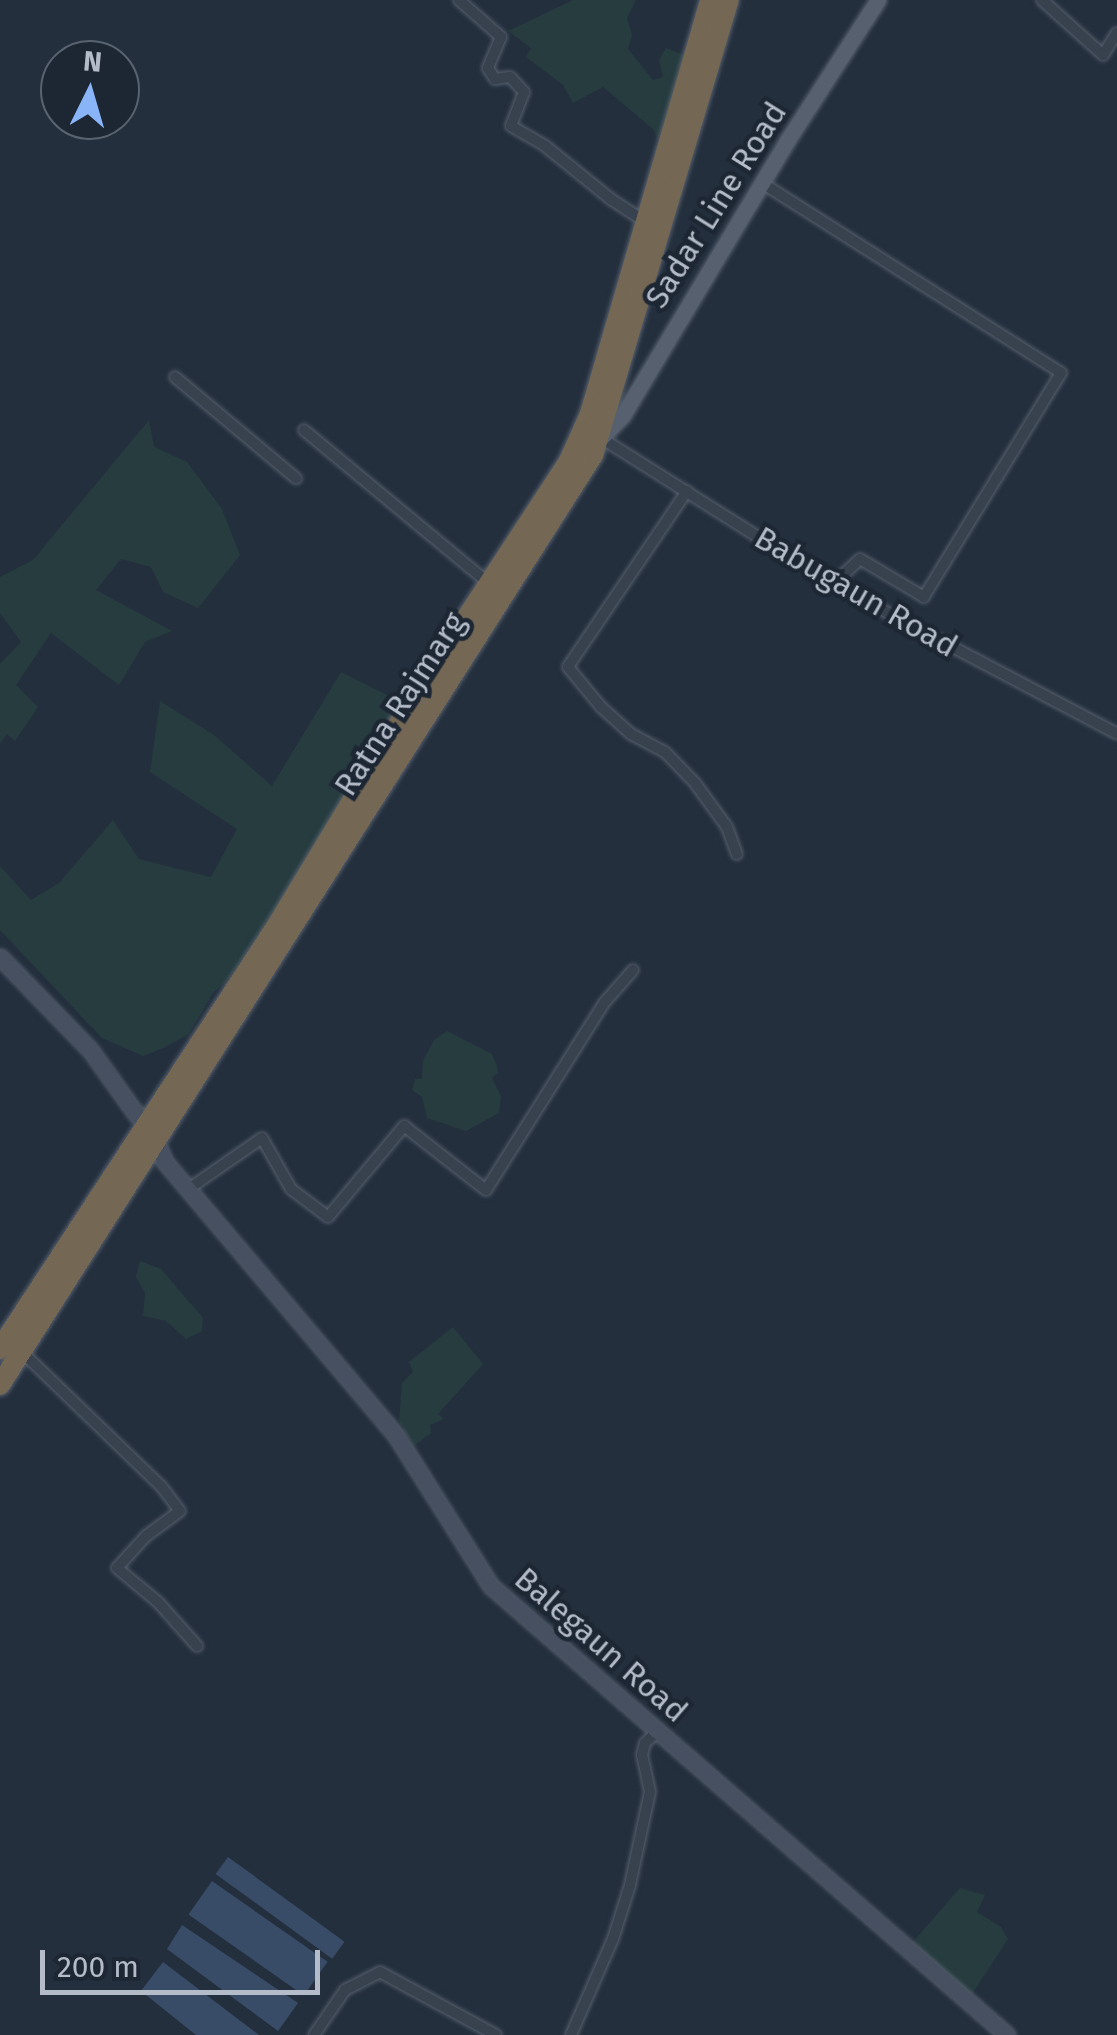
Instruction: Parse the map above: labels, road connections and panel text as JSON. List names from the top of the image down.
{
  "streets": {
    "highway": ["Ratna Rajmarg"],
    "main road": ["Sadar Line Road"],
    "street": ["Babugaun Road", "Balegaun Road"]
  },
  "crossings": [
    ["Sadar Line Road", "Babugaun Road"],
    ["Sadar Line Road", "Ratna Rajmarg"],
    ["Babugaun Road", "Ratna Rajmarg"],
    ["Ratna Rajmarg", "Balegaun Road"]
  ],
  "scale_bar": "200 m",
  "north": "top"
}
